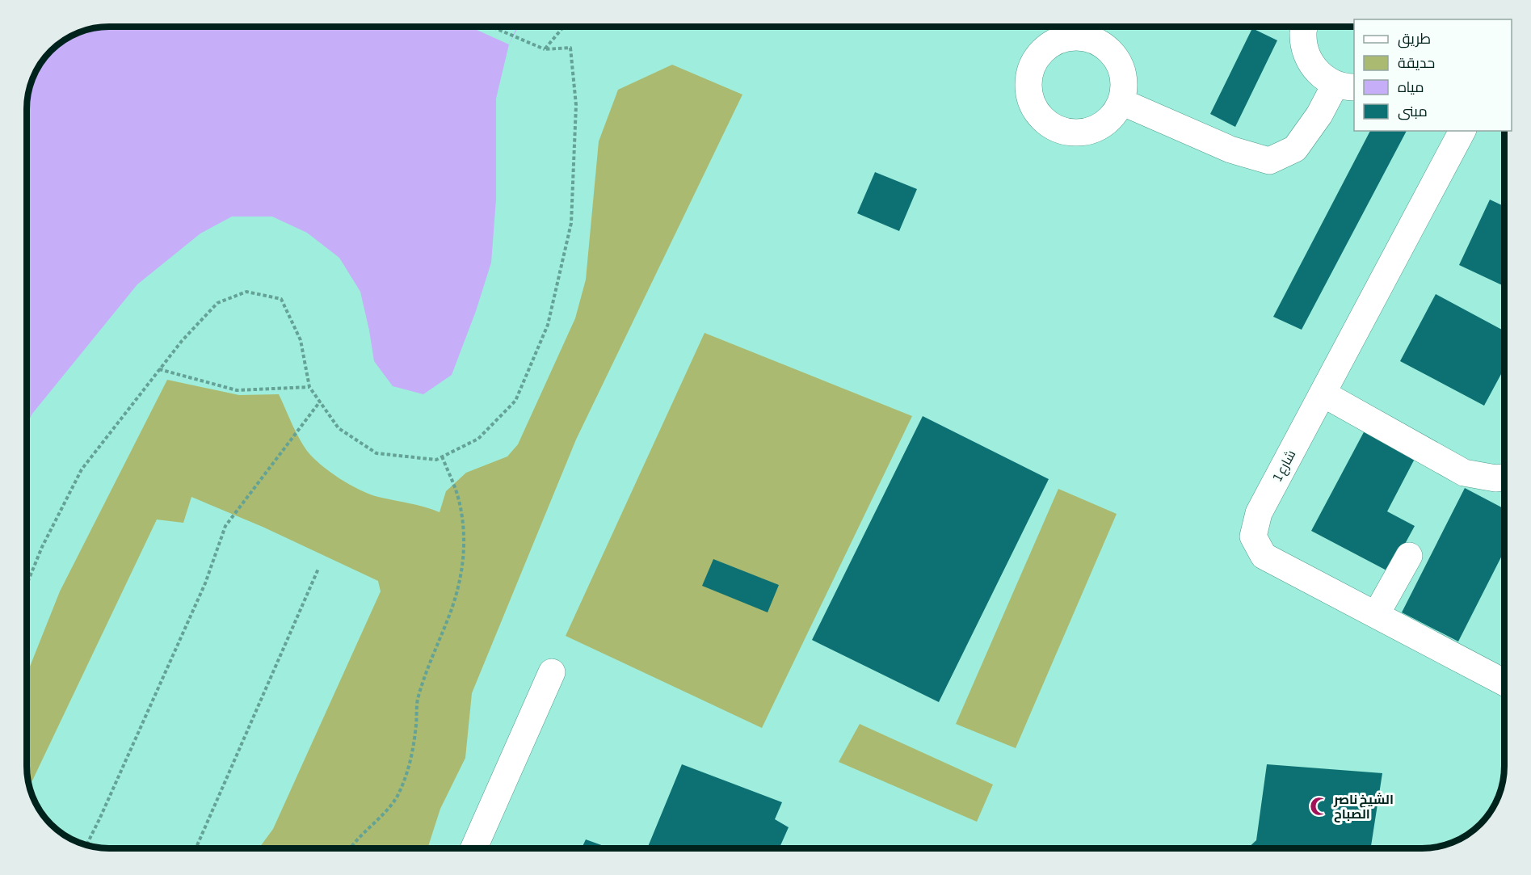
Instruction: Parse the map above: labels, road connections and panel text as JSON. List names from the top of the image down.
{
  "streets": {
    "street": ["شارع 1"]
  },
  "places": {
    "mosque": ["الشيخ ناصر الصباح"]
  },
  "legend": [
    "طريق",
    "حديقة",
    "مياه",
    "مبنى"
  ]
}
